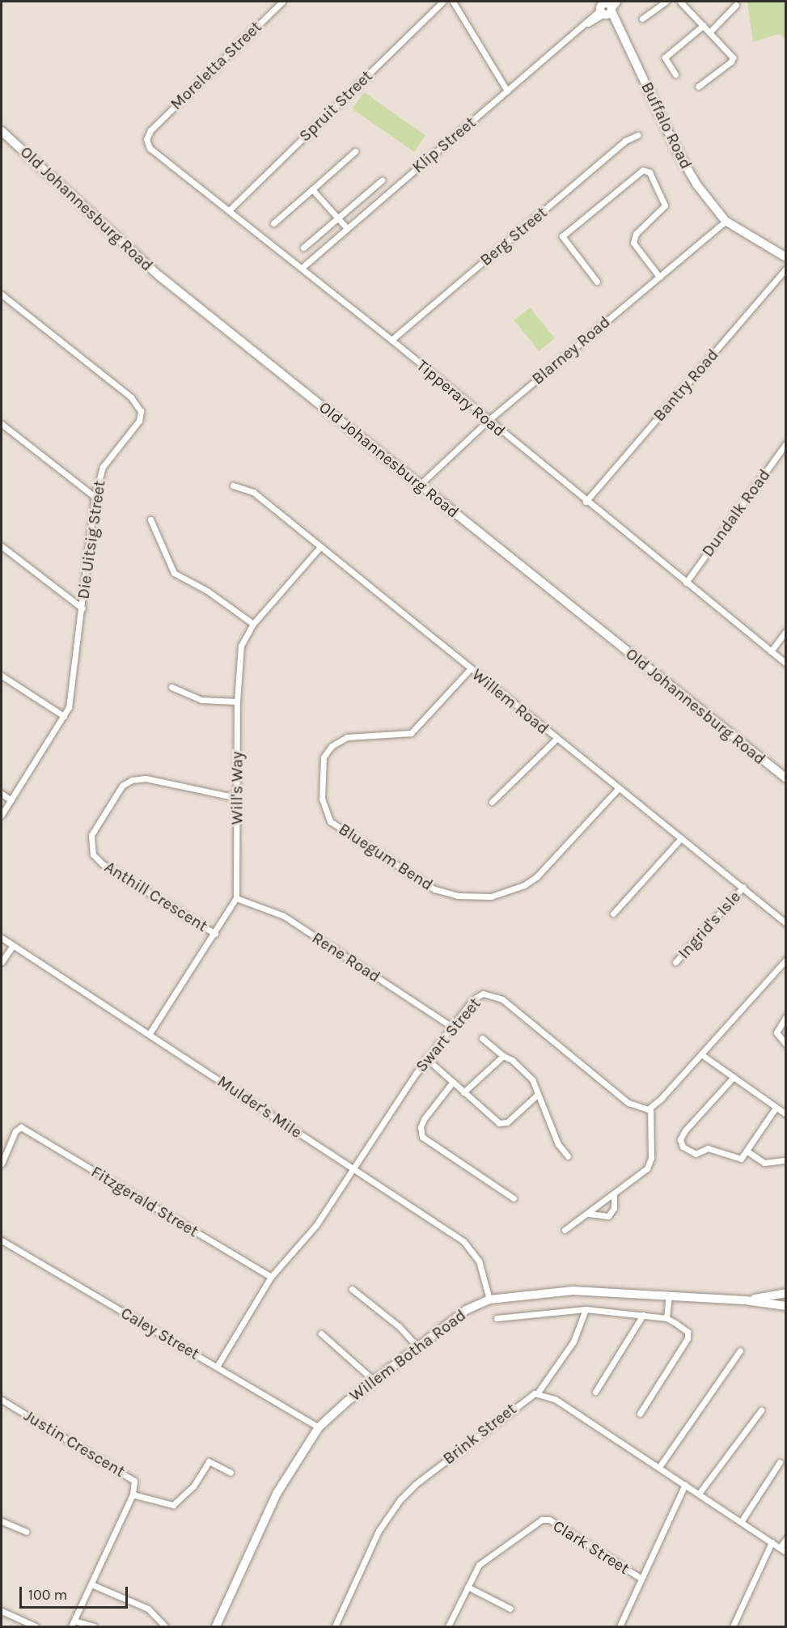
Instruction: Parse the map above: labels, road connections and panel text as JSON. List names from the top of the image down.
{
  "streets": {
    "main road": ["Buffalo Road", "Old Johannesburg Road", "Willem Botha Road"],
    "street": [
      "Moreletta Street",
      "Spruit Street",
      "Klip Street",
      "Berg Street",
      "Blarney Road",
      "Bantry Road",
      "Tipperary Road",
      "Dundalk Road",
      "Die Uitsig Street",
      "Willem Road",
      "Will's Way",
      "Bluegum Bend",
      "Anthill Crescent",
      "Ingrid's Isle",
      "Rene Road",
      "Swart Street",
      "Mulder's Mile",
      "Fitzgerald Street",
      "Caley Street",
      "Brink Street",
      "Justin Crescent",
      "Clark Street"
    ]
  },
  "crossings": [
    ["Moreletta Street", "Tipperary Road"],
    ["Spruit Street", "Tipperary Road"],
    ["Buffalo Road", "Klip Street"],
    ["Buffalo Road", "Blarney Road"],
    ["Klip Street", "Tipperary Road"],
    ["Old Johannesburg Road", "Blarney Road"],
    ["Berg Street", "Tipperary Road"],
    ["Blarney Road", "Tipperary Road"],
    ["Bantry Road", "Tipperary Road"],
    ["Tipperary Road", "Dundalk Road"],
    ["Willem Road", "Will's Way"],
    ["Willem Road", "Bluegum Bend"],
    ["Willem Road", "Ingrid's Isle"],
    ["Will's Way", "Anthill Crescent"],
    ["Will's Way", "Rene Road"],
    ["Rene Road", "Swart Street"],
    ["Swart Street", "Mulder's Mile"],
    ["Swart Street", "Fitzgerald Street"],
    ["Swart Street", "Caley Street"],
    ["Mulder's Mile", "Willem Botha Road"],
    ["Caley Street", "Willem Botha Road"]
  ],
  "scale_bar": "100 m"
}
